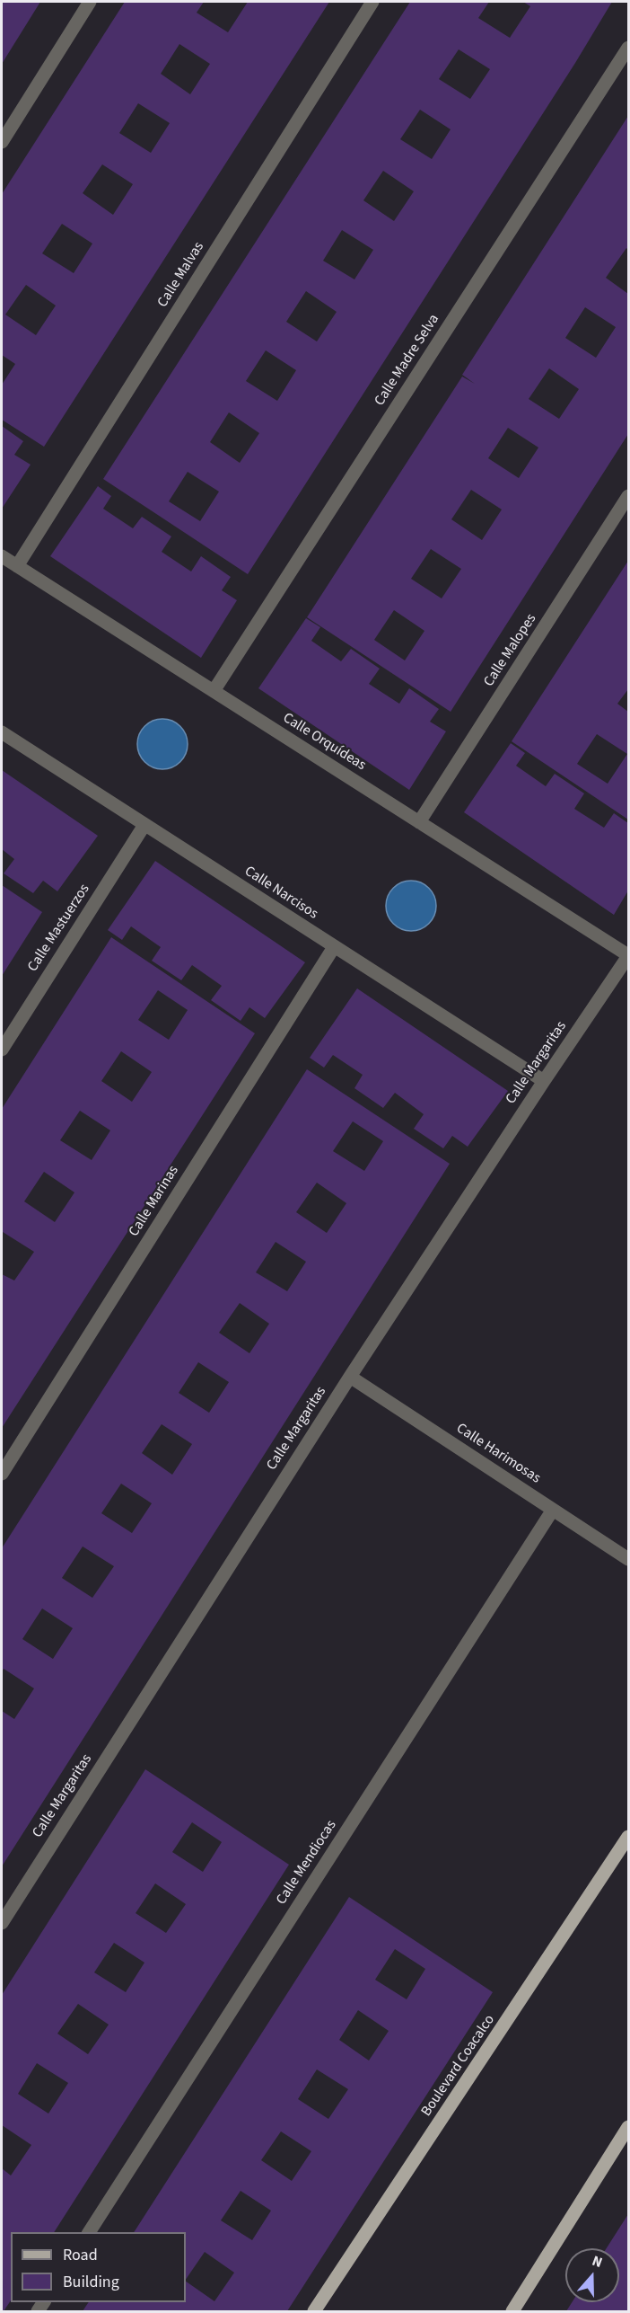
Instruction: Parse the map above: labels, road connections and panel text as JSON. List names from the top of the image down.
{
  "streets": {
    "main road": ["Boulevard Coacalco"],
    "street": [
      "Calle Malvas",
      "Calle Madre Selva",
      "Calle Malopes",
      "Calle Orquídeas",
      "Calle Narcisos",
      "Calle Mastuerzos",
      "Calle Margaritas",
      "Calle Marinas",
      "Calle Harimosas",
      "Calle Mendiocas"
    ]
  },
  "crossings": [
    ["Calle Malvas", "Calle Orquídeas"],
    ["Calle Madre Selva", "Calle Orquídeas"],
    ["Calle Malopes", "Calle Orquídeas"],
    ["Calle Orquídeas", "Calle Margaritas"],
    ["Calle Narcisos", "Calle Mastuerzos"],
    ["Calle Narcisos", "Calle Margaritas"],
    ["Calle Narcisos", "Calle Marinas"],
    ["Calle Margaritas", "Calle Harimosas"],
    ["Calle Harimosas", "Calle Mendiocas"]
  ],
  "legend": ["Road", "Building"],
  "north": "top"
}
